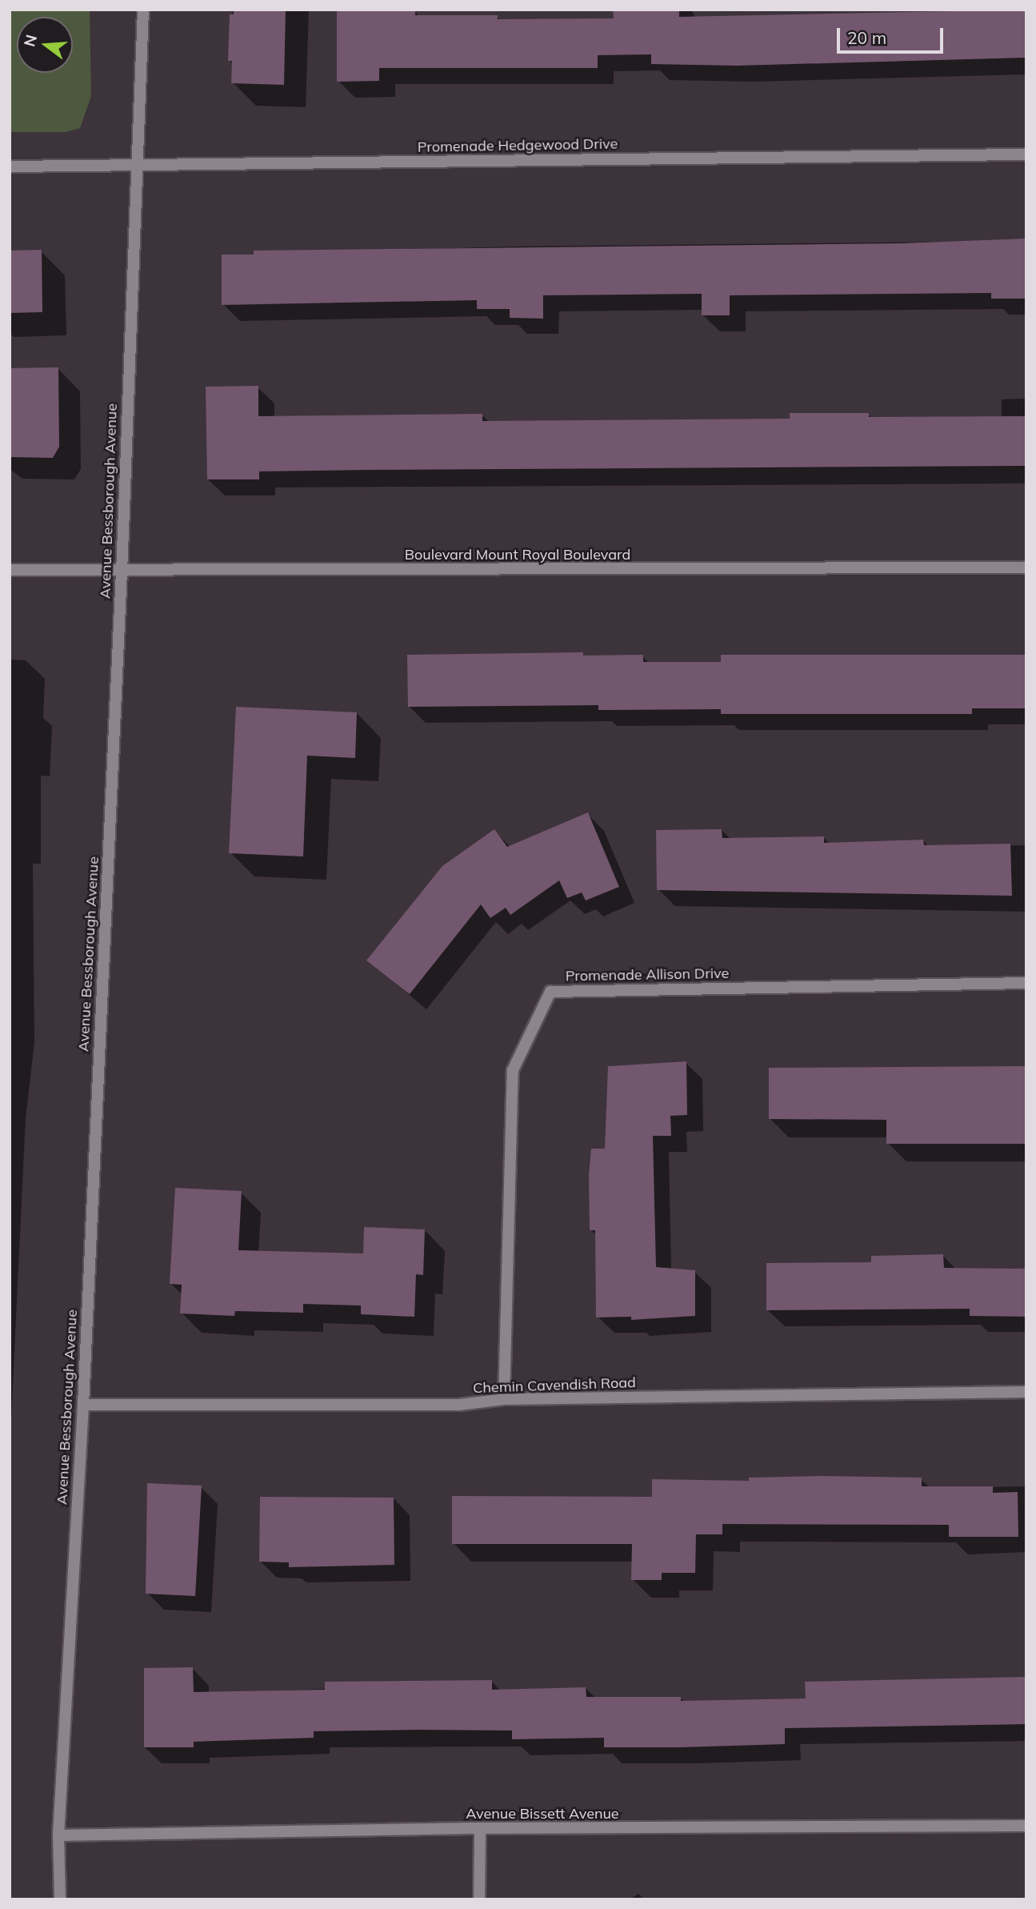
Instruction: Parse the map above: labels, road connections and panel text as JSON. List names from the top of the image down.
{
  "streets": {
    "street": [
      "Promenade Hedgewood Drive",
      "Avenue Bessborough Avenue",
      "Boulevard Mount Royal Boulevard",
      "Promenade Allison Drive",
      "Chemin Cavendish Road",
      "Avenue Bissett Avenue"
    ]
  },
  "crossings": [
    ["Promenade Hedgewood Drive", "Avenue Bessborough Avenue"],
    ["Avenue Bessborough Avenue", "Boulevard Mount Royal Boulevard"],
    ["Avenue Bessborough Avenue", "Chemin Cavendish Road"],
    ["Avenue Bessborough Avenue", "Avenue Bissett Avenue"],
    ["Promenade Allison Drive", "Chemin Cavendish Road"]
  ],
  "scale_bar": "20 m",
  "north": "left"
}
